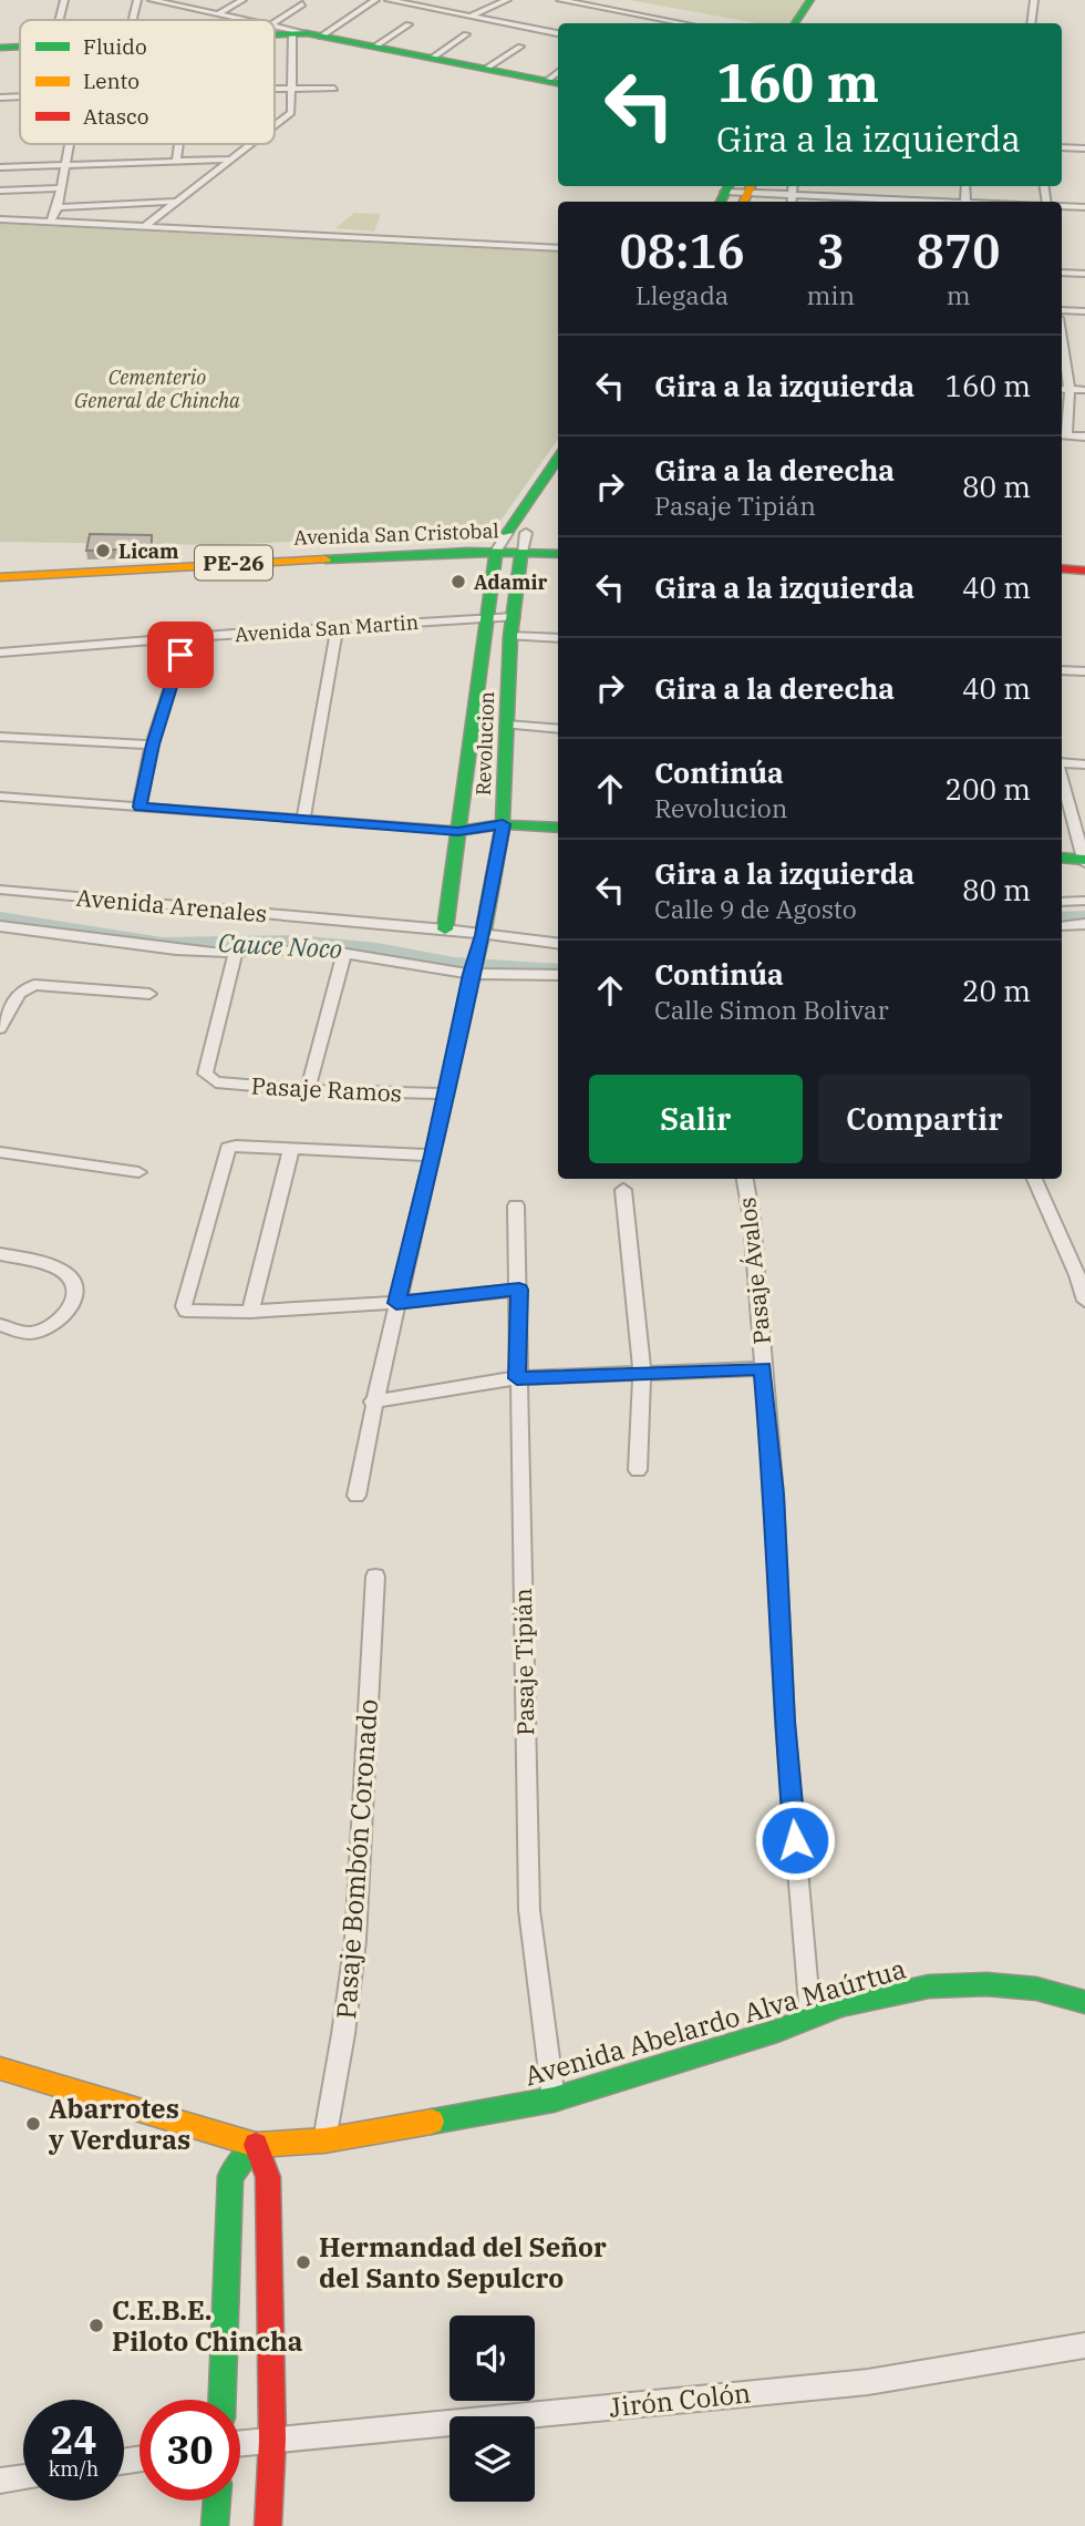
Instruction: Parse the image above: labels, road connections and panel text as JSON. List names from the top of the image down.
{
  "streets": {
    "main road": [
      "Avenida San Cristobal",
      "PE-26",
      "Revolucion",
      "Avenida Abelardo Alva Maúrtua"
    ],
    "street": [
      "Avenida San Martin",
      "Avenida Arenales",
      "Pasaje Ramos",
      "Pasaje Ávalos",
      "Pasaje Tipián",
      "Pasaje Bombón Coronado",
      "Jirón Colón"
    ]
  },
  "crossings": [
    ["Avenida San Cristobal", "Revolucion"],
    ["Avenida San Martin", "Revolucion"],
    ["Revolucion", "Avenida Arenales"],
    ["Avenida Arenales", "Pasaje Ramos"],
    ["Pasaje Ávalos", "Avenida Abelardo Alva Maúrtua"],
    ["Pasaje Tipián", "Avenida Abelardo Alva Maúrtua"],
    ["Pasaje Bombón Coronado", "Avenida Abelardo Alva Maúrtua"]
  ],
  "water": ["Cauce Noco"],
  "parks": ["Cementerio General de Chincha"],
  "places": [
    "Licam",
    "Adamir",
    "Abarrotes y Verduras",
    "Hermandad del Señor del Santo Sepulcro",
    "C.E.B.E. Piloto Chincha"
  ],
  "legend": ["Fluido", "Lento", "Atasco"],
  "page": {
    "turn": ["160 m", "Gira a la izquierda"],
    "eta": [
      "08:16",
      "Llegada",
      "3",
      "min",
      "870",
      "m"
    ],
    "list": [
      {
        "name": "Gira a la izquierda",
        "value": "160 m"
      },
      {
        "name": "Gira a la derecha",
        "note": "Pasaje Tipián",
        "value": "80 m"
      },
      {
        "name": "Gira a la izquierda",
        "value": "40 m"
      },
      {
        "name": "Gira a la derecha",
        "value": "40 m"
      },
      {
        "name": "Continúa",
        "note": "Revolucion",
        "value": "200 m"
      },
      {
        "name": "Gira a la izquierda",
        "note": "Calle 9 de Agosto",
        "value": "80 m"
      },
      {
        "name": "Continúa",
        "note": "Calle Simon Bolivar",
        "value": "20 m"
      }
    ],
    "buttons": ["Salir", "Compartir"],
    "speed": "24 km/h",
    "limit": "30"
  }
}
